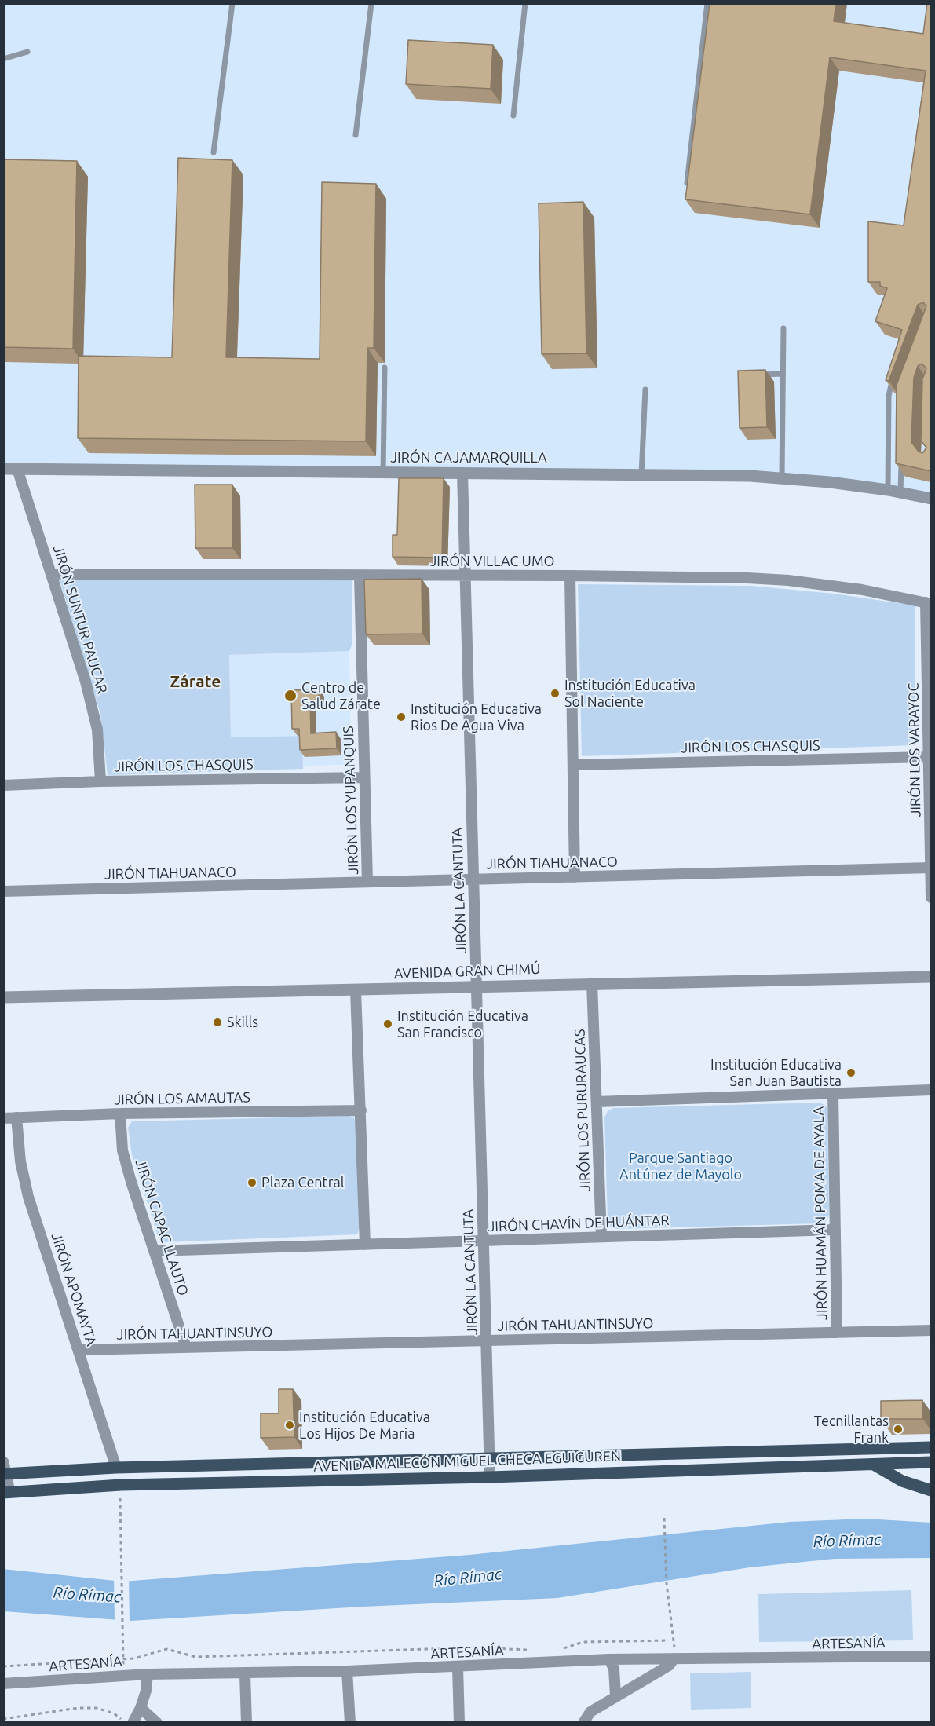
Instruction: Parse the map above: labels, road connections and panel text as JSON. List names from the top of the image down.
{
  "streets": {
    "main road": ["AVENIDA MALECÓN MIGUEL CHECA EGUIGUREN"],
    "street": [
      "JIRÓN CAJAMARQUILLA",
      "JIRÓN VILLAC UMO",
      "JIRÓN SUNTUR PAUCAR",
      "JIRÓN LOS CHASQUIS",
      "JIRÓN LOS VARAYOC",
      "JIRÓN LOS YUPANQUIS",
      "JIRÓN TIAHUANACO",
      "JIRÓN LA CANTUTA",
      "AVENIDA GRAN CHIMÚ",
      "JIRÓN LOS AMAUTAS",
      "JIRÓN LOS PURURAUCAS",
      "JIRÓN HUAMÁN POMA DE AYALA",
      "JIRÓN CHAVÍN DE HUÁNTAR",
      "JIRÓN CAPAC LLAUTO",
      "JIRÓN APOMAYTA",
      "JIRÓN TAHUANTINSUYO",
      "ARTESANÍA"
    ]
  },
  "crossings": [
    ["JIRÓN CAJAMARQUILLA", "JIRÓN SUNTUR PAUCAR"],
    ["JIRÓN CAJAMARQUILLA", "JIRÓN LA CANTUTA"],
    ["JIRÓN VILLAC UMO", "JIRÓN SUNTUR PAUCAR"],
    ["JIRÓN VILLAC UMO", "JIRÓN LOS VARAYOC"],
    ["JIRÓN VILLAC UMO", "JIRÓN LOS YUPANQUIS"],
    ["JIRÓN VILLAC UMO", "JIRÓN LA CANTUTA"],
    ["JIRÓN SUNTUR PAUCAR", "JIRÓN LOS CHASQUIS"],
    ["JIRÓN LOS CHASQUIS", "JIRÓN LOS VARAYOC"],
    ["JIRÓN LOS CHASQUIS", "JIRÓN LOS YUPANQUIS"],
    ["JIRÓN LOS VARAYOC", "JIRÓN TIAHUANACO"],
    ["JIRÓN LOS YUPANQUIS", "JIRÓN TIAHUANACO"],
    ["JIRÓN TIAHUANACO", "JIRÓN LA CANTUTA"],
    ["JIRÓN LA CANTUTA", "AVENIDA GRAN CHIMÚ"],
    ["JIRÓN LA CANTUTA", "JIRÓN CHAVÍN DE HUÁNTAR"],
    ["JIRÓN LA CANTUTA", "JIRÓN TAHUANTINSUYO"],
    ["JIRÓN LA CANTUTA", "AVENIDA MALECÓN MIGUEL CHECA EGUIGUREN"],
    ["AVENIDA GRAN CHIMÚ", "JIRÓN LOS PURURAUCAS"],
    ["JIRÓN LOS AMAUTAS", "JIRÓN CAPAC LLAUTO"],
    ["JIRÓN LOS AMAUTAS", "JIRÓN APOMAYTA"],
    ["JIRÓN LOS PURURAUCAS", "JIRÓN CHAVÍN DE HUÁNTAR"],
    ["JIRÓN HUAMÁN POMA DE AYALA", "JIRÓN CHAVÍN DE HUÁNTAR"],
    ["JIRÓN HUAMÁN POMA DE AYALA", "JIRÓN TAHUANTINSUYO"],
    ["JIRÓN CHAVÍN DE HUÁNTAR", "JIRÓN CAPAC LLAUTO"],
    ["JIRÓN CAPAC LLAUTO", "JIRÓN TAHUANTINSUYO"],
    ["JIRÓN APOMAYTA", "JIRÓN TAHUANTINSUYO"],
    ["JIRÓN APOMAYTA", "AVENIDA MALECÓN MIGUEL CHECA EGUIGUREN"]
  ],
  "districts": ["Zárate"],
  "water": ["Río Rímac"],
  "parks": ["Parque Santiago Antúnez de Mayolo"],
  "places": [
    "Institución Educativa Sol Naciente",
    "Centro de Salud Zárate",
    "Institución Educativa Rios De Agua Viva",
    "Skills",
    "Institución Educativa San Francisco",
    "Institución Educativa San Juan Bautista",
    "Plaza Central",
    "Institución Educativa Los Hijos De Maria",
    "Tecnillantas Frank"
  ]
}
